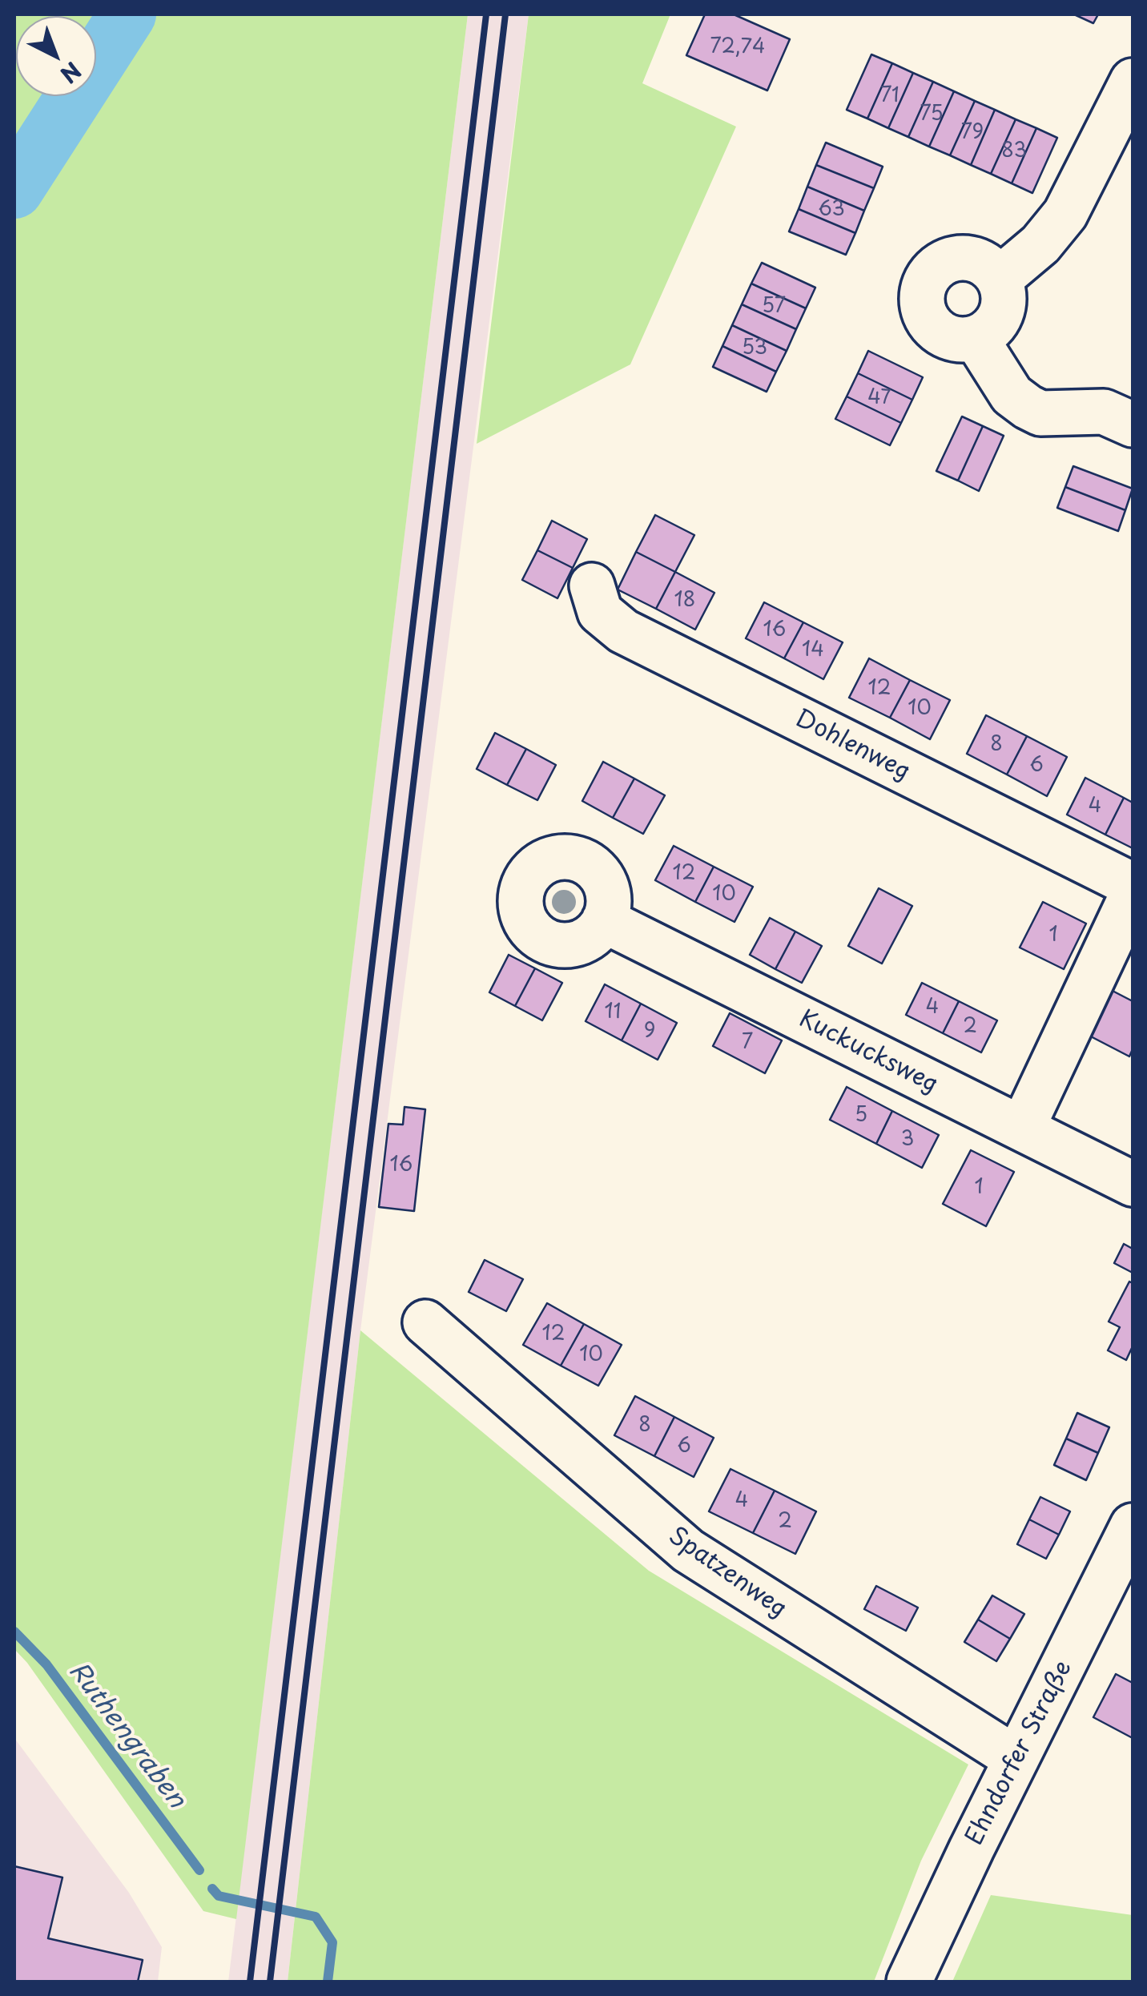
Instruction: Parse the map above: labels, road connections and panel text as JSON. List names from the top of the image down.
{
  "streets": {
    "street": [
      "Dohlenweg",
      "Kuckucksweg",
      "Spatzenweg",
      "Ehndorfer Straße"
    ]
  },
  "crossings": [
    ["Spatzenweg", "Ehndorfer Straße"]
  ],
  "water": ["Ruthengraben"],
  "house_numbers": [
    "72,74",
    "71",
    "75",
    "79",
    "83",
    "63",
    "57",
    "53",
    "47",
    "18",
    "16",
    "14",
    "12",
    "10",
    "8",
    "6",
    "4",
    "12",
    "10",
    "1",
    "4",
    "11",
    "2",
    "9",
    "7",
    "5",
    "3",
    "16",
    "1",
    "12",
    "10",
    "8",
    "6",
    "4",
    "2"
  ],
  "north": "bottom right"
}
